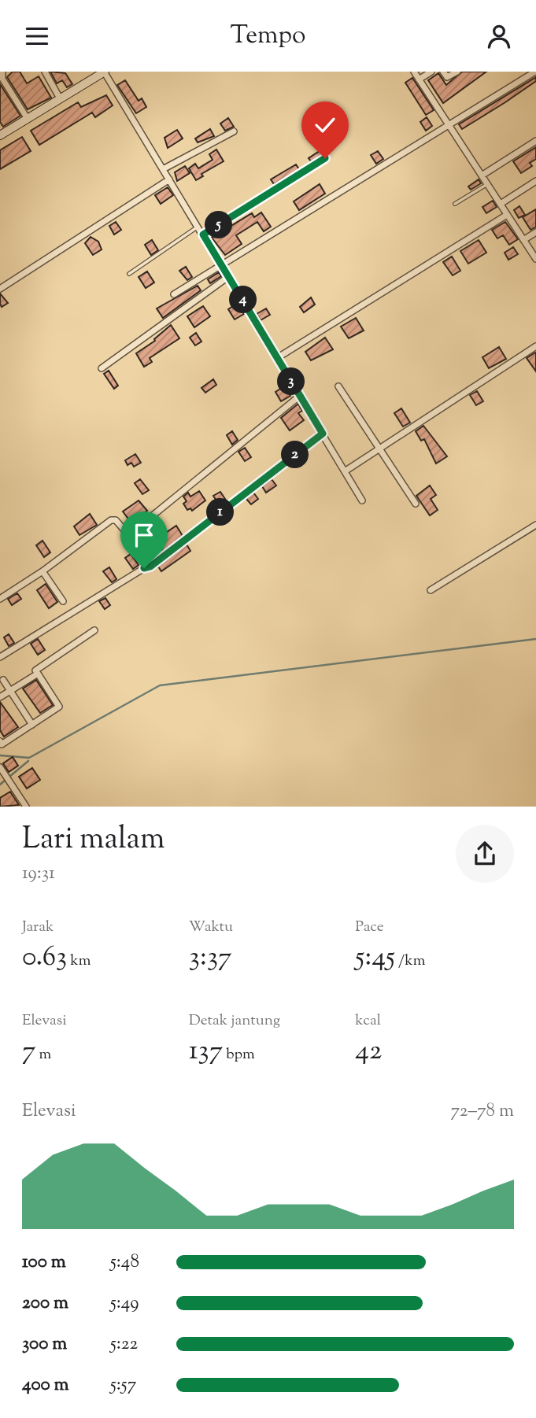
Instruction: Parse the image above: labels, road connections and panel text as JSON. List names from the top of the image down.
{
  "page": {
    "header": "Tempo",
    "pins": [
      "5",
      "4",
      "3",
      "2",
      "1"
    ],
    "heading": ["Lari malam", "19:31"],
    "stats": [
      ["Jarak", "0.63 km"],
      ["Waktu", "3:37"],
      ["Pace", "5:45 /km"],
      ["Elevasi", "7 m"],
      ["Detak jantung", "137 bpm"],
      ["kcal", "42"]
    ],
    "chart": ["Elevasi", "72–78 m"],
    "list": [
      {
        "name": "100 m",
        "note": "5:48"
      },
      {
        "name": "200 m",
        "note": "5:49"
      },
      {
        "name": "300 m",
        "note": "5:22"
      },
      {
        "name": "400 m",
        "note": "5:57"
      }
    ]
  }
}
